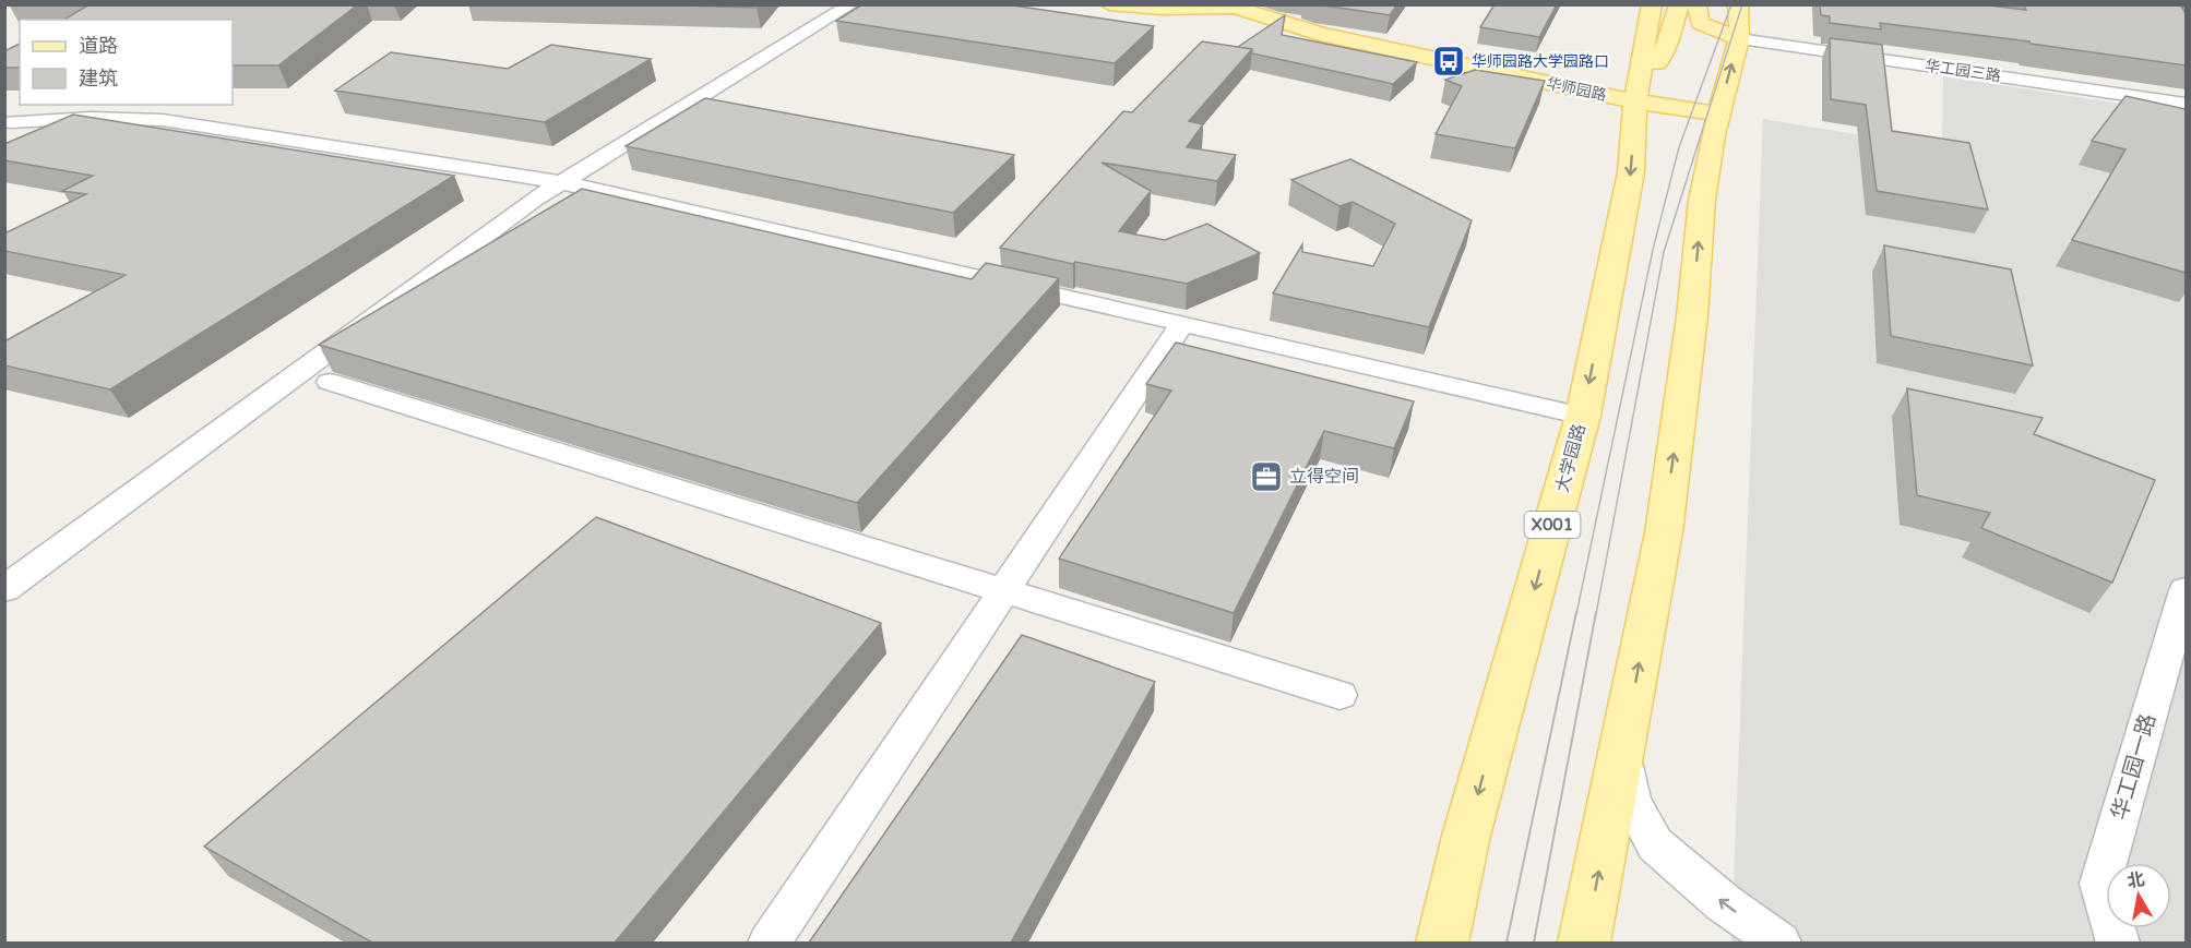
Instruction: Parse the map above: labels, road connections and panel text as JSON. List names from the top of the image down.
{
  "streets": {
    "main road": ["华师园路", "大学园路", "X001"],
    "street": ["华工园三路", "华工园一路"]
  },
  "crossings": [
    ["华师园路", "大学园路"]
  ],
  "places": {
    "bus stop": ["华师园路大学园路口"],
    "office": ["立得空间"]
  },
  "legend": ["道路", "建筑"],
  "north": "top"
}
